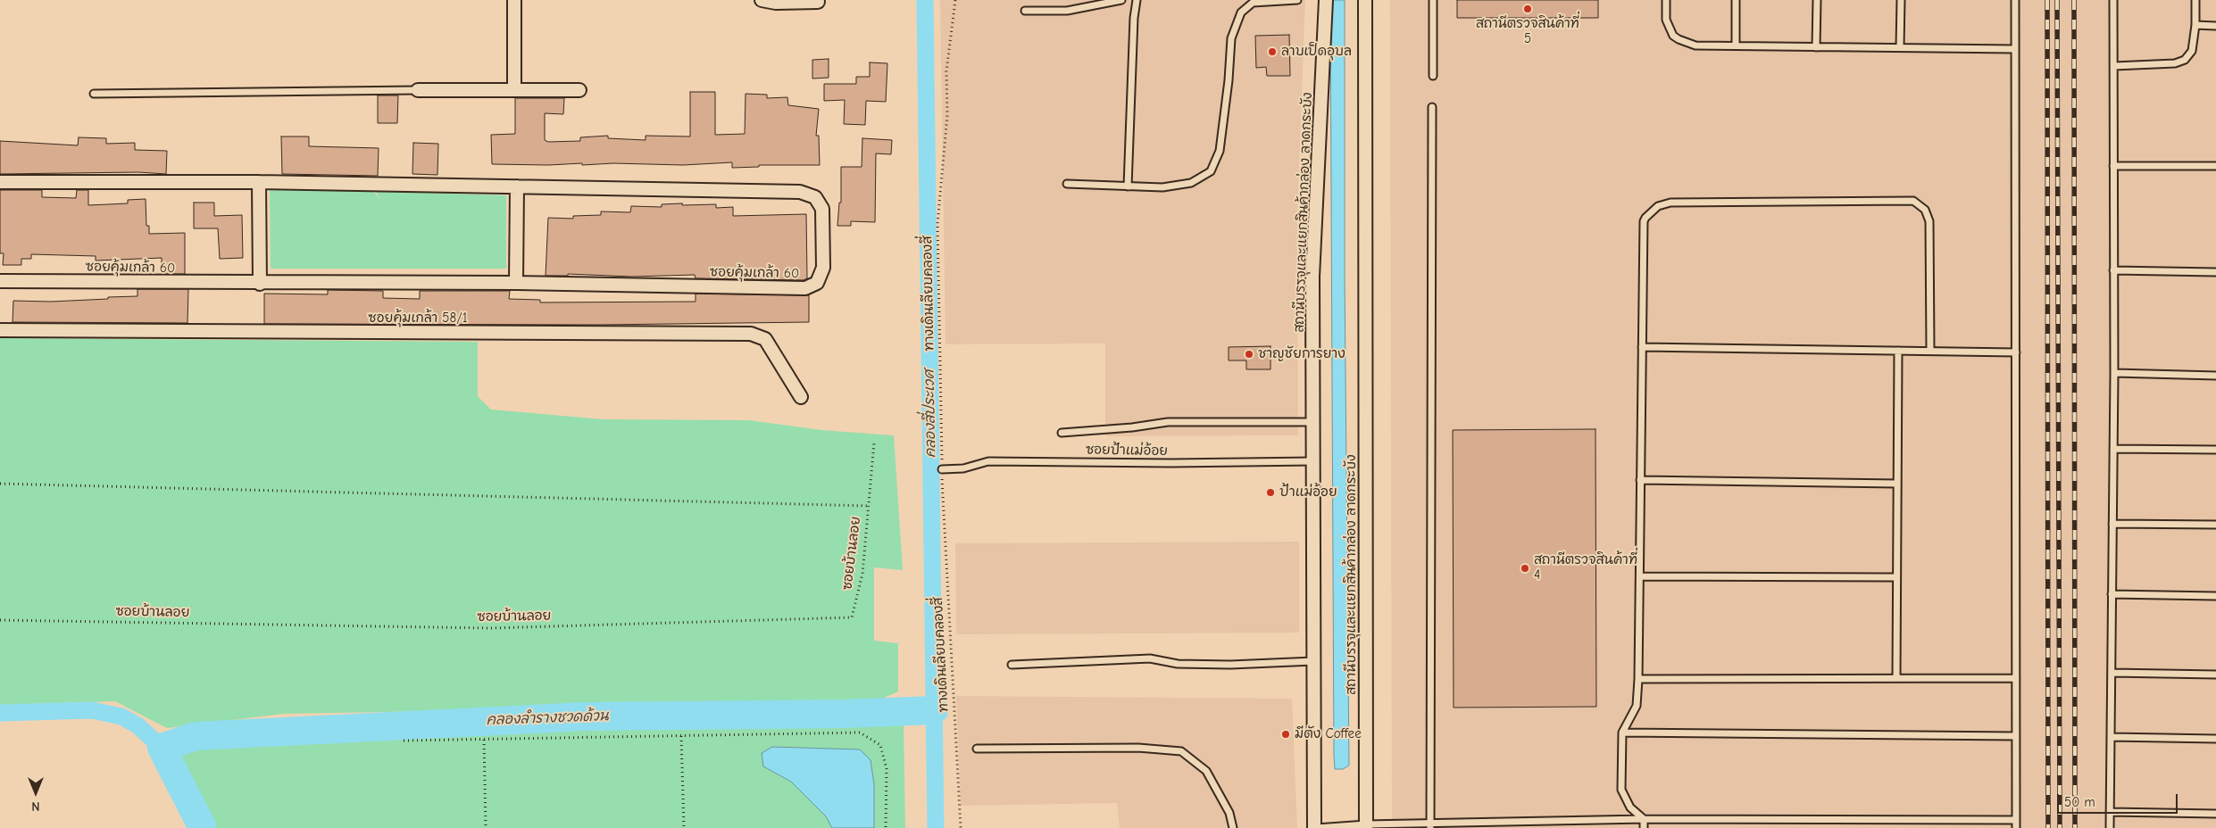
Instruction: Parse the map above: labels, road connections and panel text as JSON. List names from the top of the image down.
{
  "streets": {
    "street": ["สถานีบรรจุและแยกสินค้ากล่อง ลาดกระบัง", "ซอยคุ้มเกล้า 60", "ซอยคุ้มเกล้า 58/1"],
    "lane": ["ซอยป้าแม่อ้อย"],
    "path": ["ทางเดินเลียบคลองสี่", "ซอยบ้านลอย"]
  },
  "crossings": [
    ["สถานีบรรจุและแยกสินค้ากล่อง ลาดกระบัง", "ซอยป้าแม่อ้อย"],
    ["ทางเดินเลียบคลองสี่", "ซอยป้าแม่อ้อย"]
  ],
  "water": ["คลองสี่ประเวศ", "คลองลำรางชวดด้วน"],
  "places": [
    "สถานีตรวจสินค้าที่ 5",
    "ลาบเป็ดอุบล",
    "ชาญชัยการยาง",
    "ป้าแม่อ้อย",
    "สถานีตรวจสินค้าที่ 4",
    "มีตัง Coffee"
  ],
  "scale_bar": "50 m",
  "north": "bottom"
}
